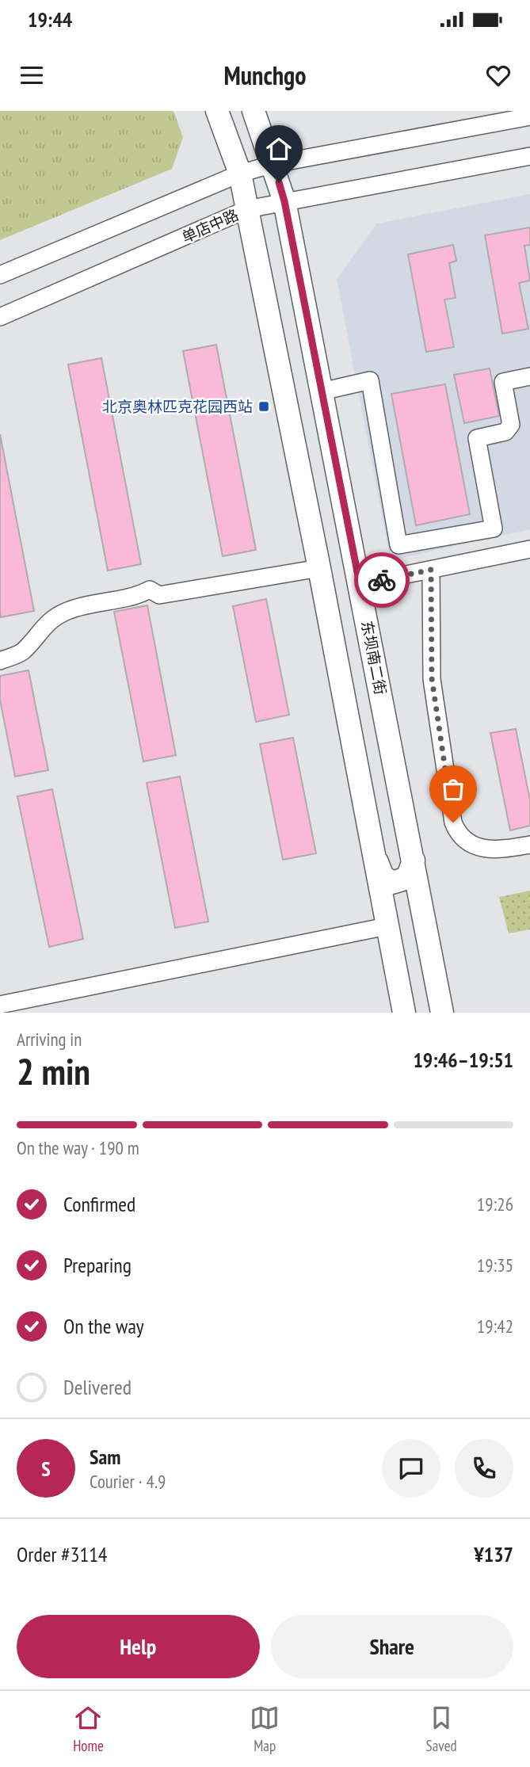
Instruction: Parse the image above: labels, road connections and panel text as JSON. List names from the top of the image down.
{
  "streets": {
    "main road": ["东坝南二街"],
    "street": ["单店中路"]
  },
  "crossings": [
    ["单店中路", "东坝南二街"]
  ],
  "places": {
    "transit": ["北京奥林匹克花园西站"]
  },
  "page": {
    "status": "19:44",
    "header": "Munchgo",
    "heading": ["2 min", "Arriving in", "19:46–19:51"],
    "panel": [
      "Sam",
      "Courier · 4.9",
      "Order #3114",
      "¥137"
    ],
    "bar": "On the way · 190 m",
    "list": [
      ["Confirmed", "19:26"],
      ["Preparing", "19:35"],
      ["On the way", "19:42"],
      "Delivered"
    ],
    "round": "S",
    "buttons": ["Help", "Share"],
    "tabs": ["Home", "Map", "Saved"]
  }
}
